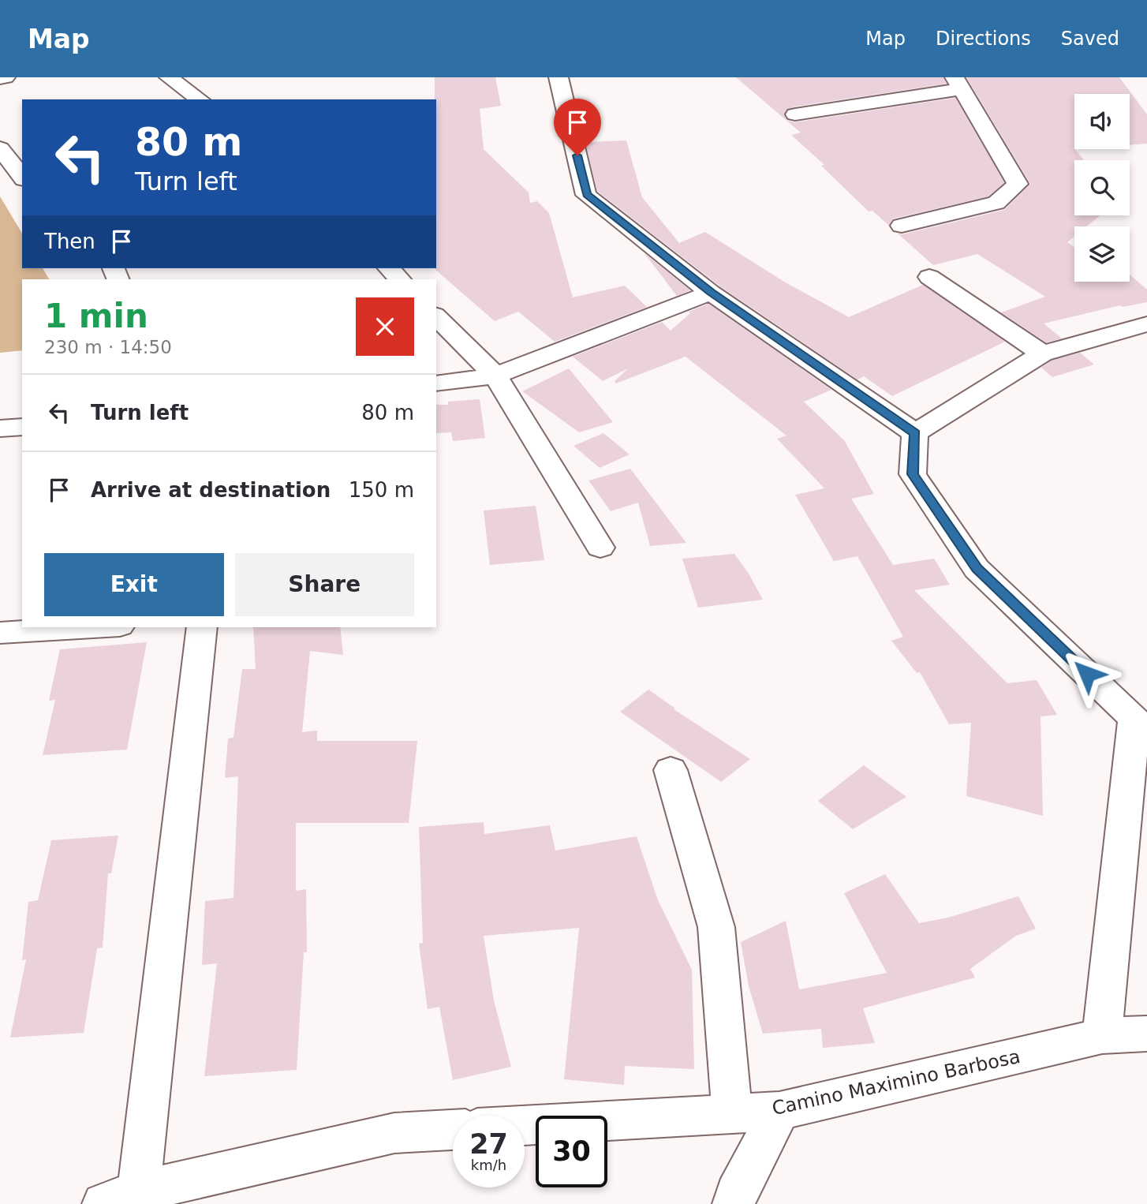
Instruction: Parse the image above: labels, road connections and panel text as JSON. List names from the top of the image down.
{
  "streets": {
    "street": ["Camino Maximino Barbosa"]
  },
  "page": {
    "header": "Map",
    "nav": ["Map", "Directions", "Saved"],
    "turn": ["80 m", "Turn left"],
    "then": "Then",
    "heading": ["1 min", "230 m · 14:50"],
    "list": [
      {
        "name": "Turn left",
        "value": "80 m"
      },
      {
        "name": "Arrive at destination",
        "value": "150 m"
      }
    ],
    "buttons": ["Exit", "Share"],
    "speed": "27 km/h",
    "limit": "30"
  }
}
